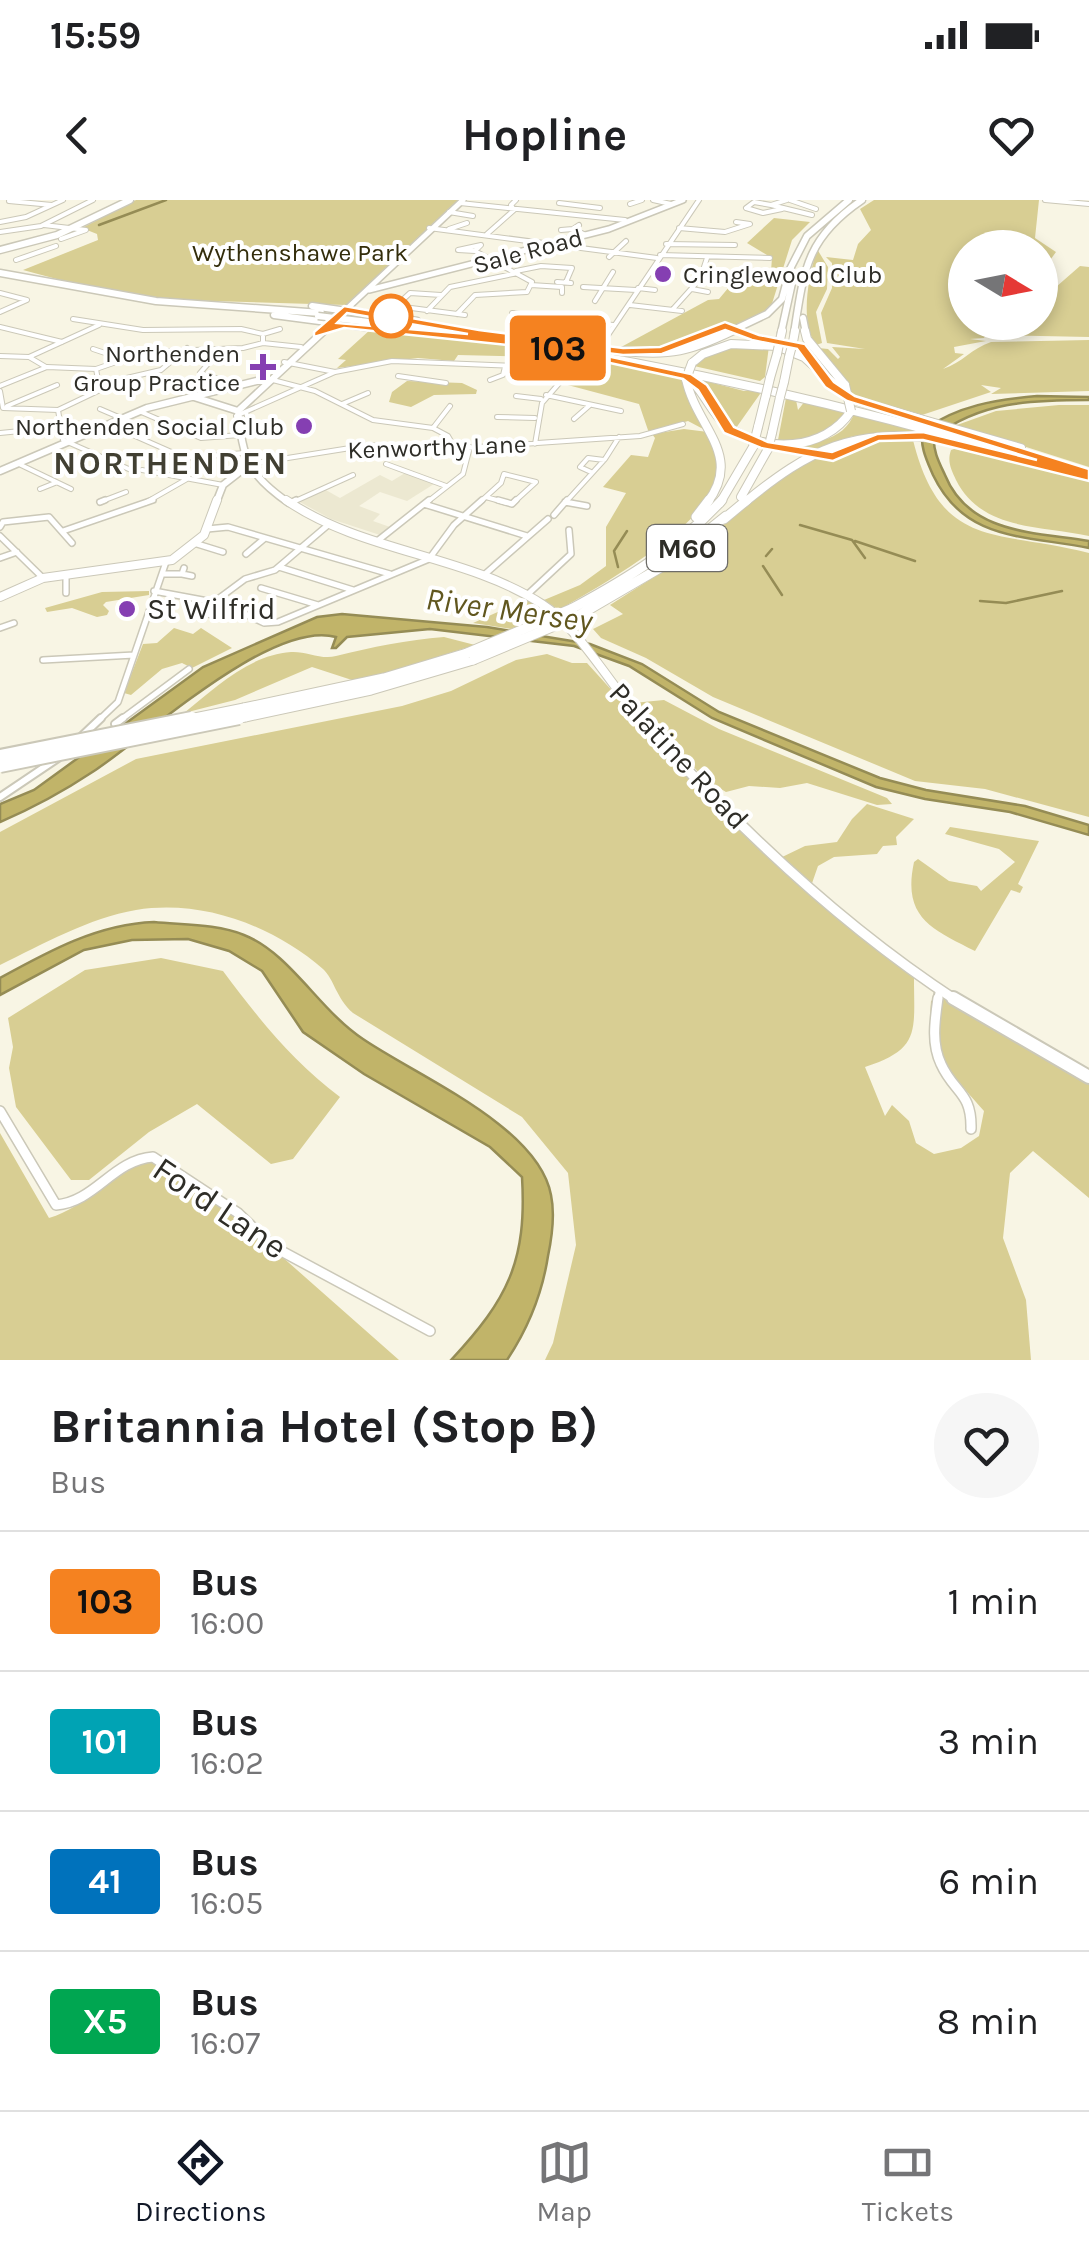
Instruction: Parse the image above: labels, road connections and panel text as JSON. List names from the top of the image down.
{
  "streets": {
    "highway": ["M60"],
    "main road": ["Sale Road", "Palatine Road"],
    "street": ["Kenworthy Lane", "Ford Lane"]
  },
  "crossings": [
    ["Kenworthy Lane", "Palatine Road"]
  ],
  "districts": ["NORTHENDEN"],
  "water": ["River Mersey"],
  "parks": ["Wythenshawe Park"],
  "places": {
    "other": ["Cringlewood Club", "Northenden Social Club", "St Wilfrid"],
    "health": ["Northenden Group Practice"]
  },
  "lines": ["bus line 103"],
  "north": "right",
  "page": {
    "status": "15:59",
    "header": "Hopline",
    "on_map": "103",
    "heading": ["Britannia Hotel (Stop B)", "Bus"],
    "list": [
      {
        "mark": "103",
        "name": "Bus",
        "note": "16:00",
        "value": "1 min"
      },
      {
        "mark": "101",
        "name": "Bus",
        "note": "16:02",
        "value": "3 min"
      },
      {
        "mark": "41",
        "name": "Bus",
        "note": "16:05",
        "value": "6 min"
      },
      {
        "mark": "X5",
        "name": "Bus",
        "note": "16:07",
        "value": "8 min"
      }
    ],
    "tabs": ["Directions", "Map", "Tickets"]
  }
}
